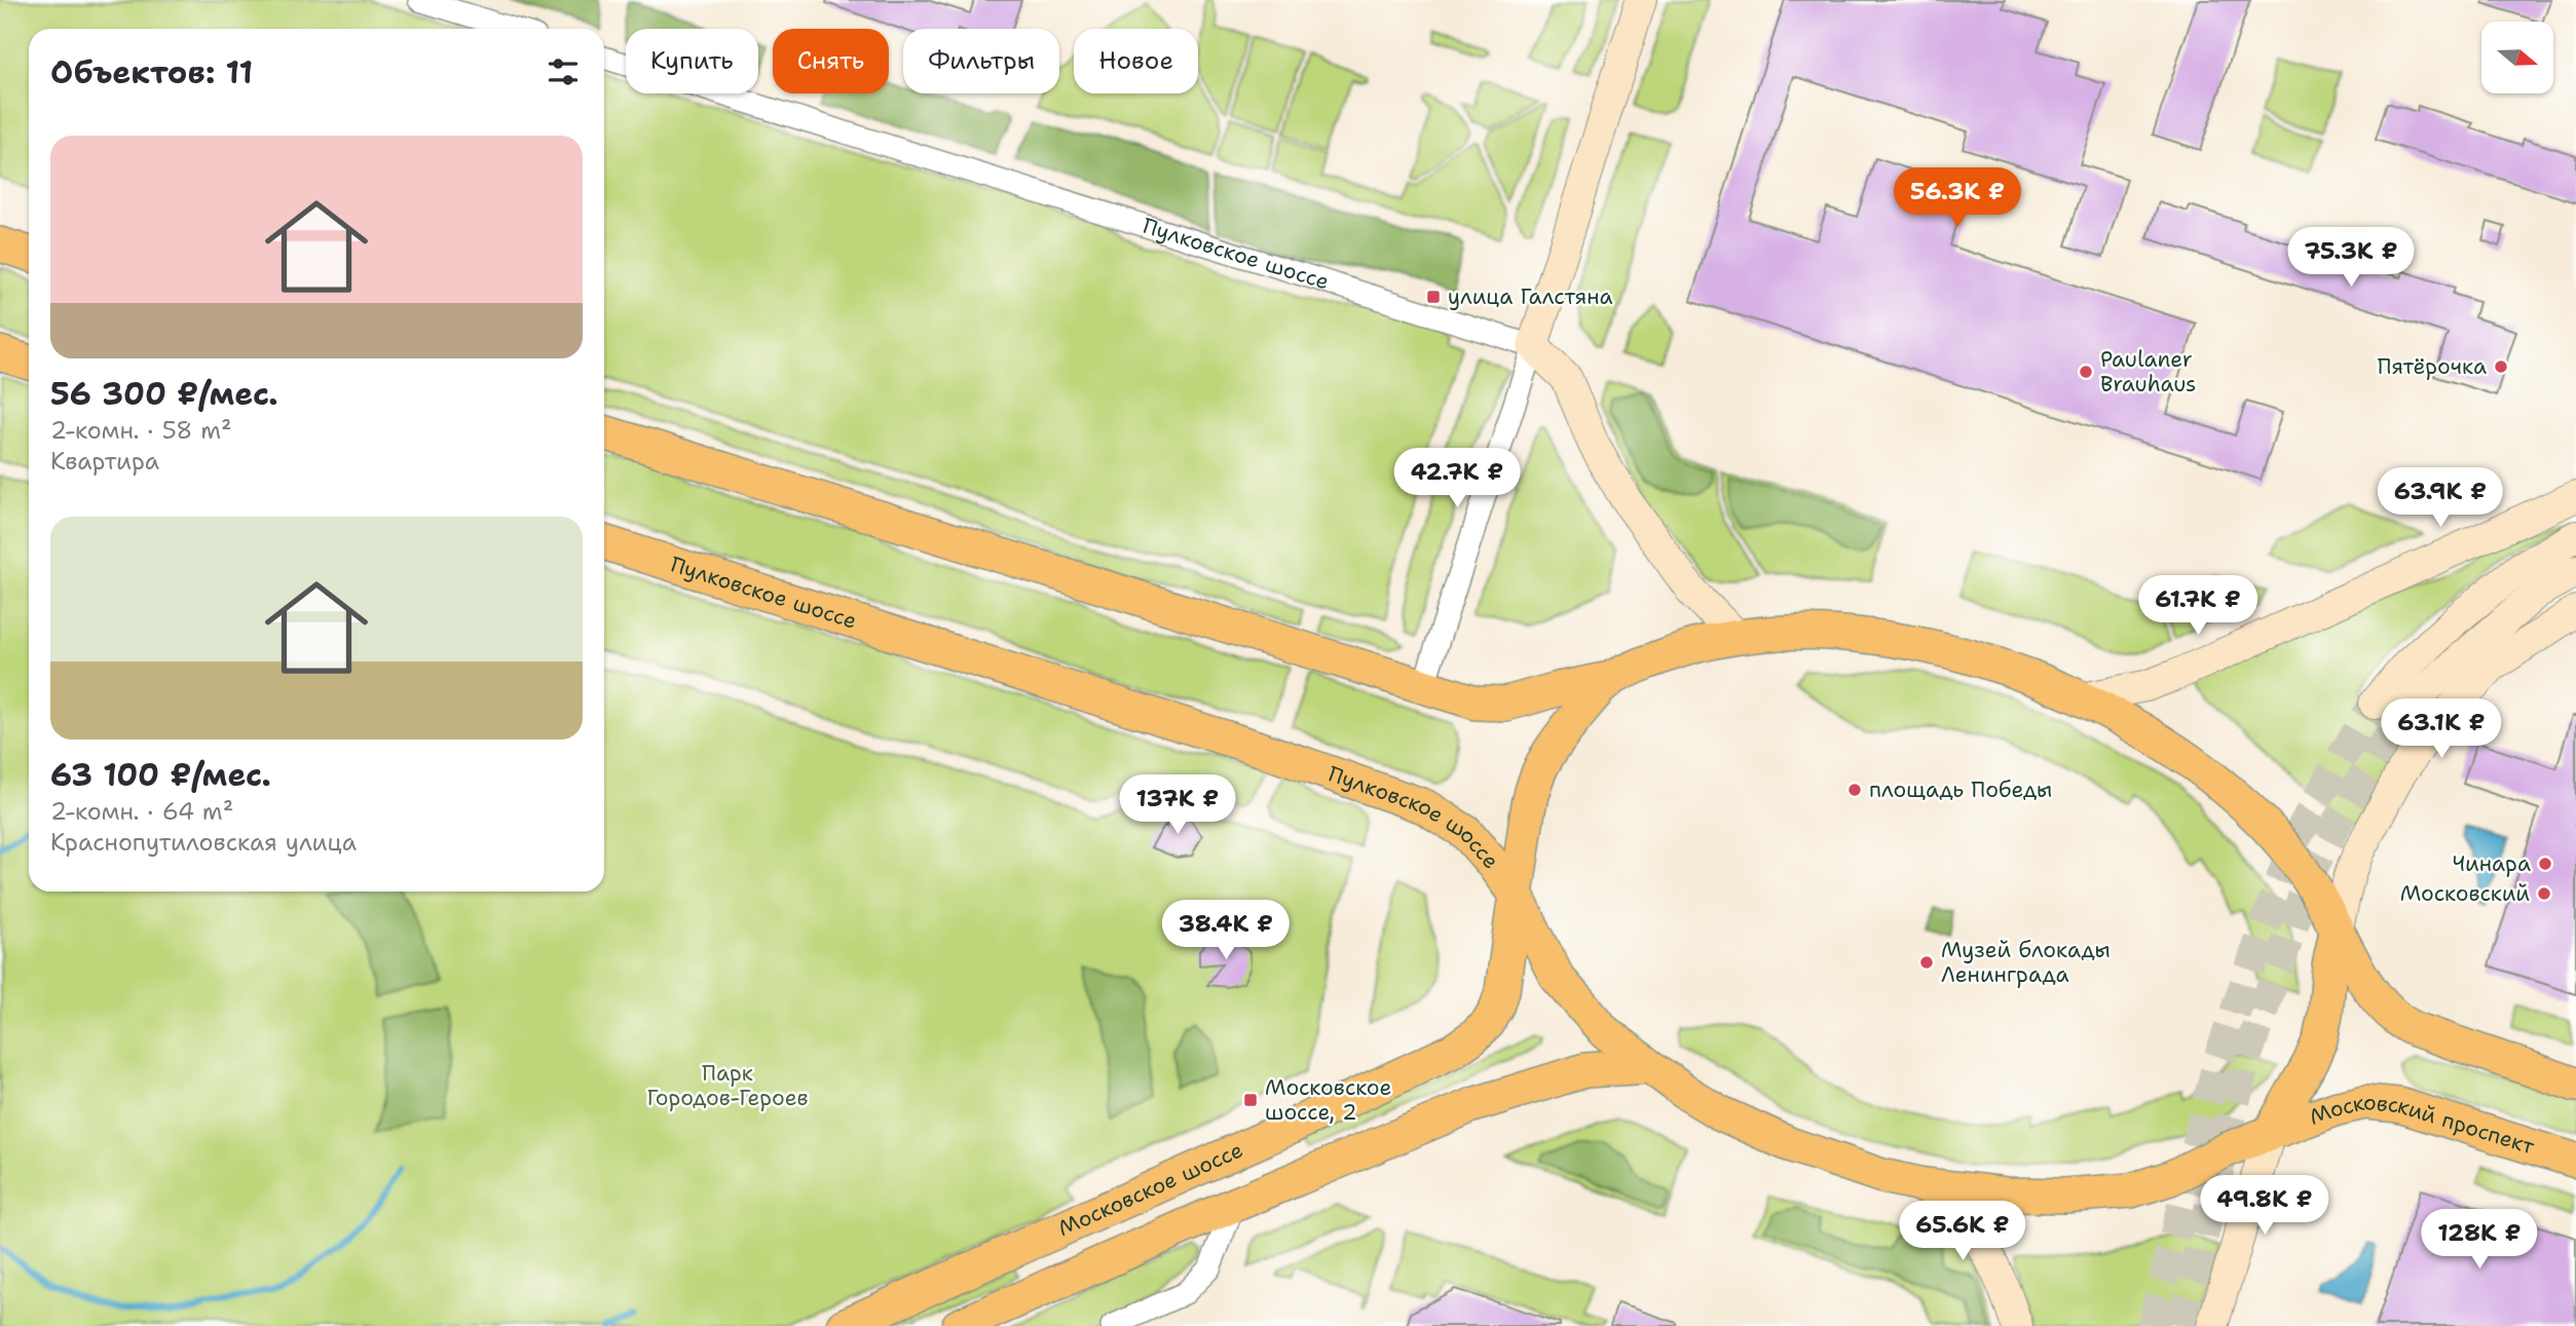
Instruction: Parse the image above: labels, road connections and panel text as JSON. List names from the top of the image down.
{
  "streets": {
    "main road": ["Пулковское шоссе", "Московский проспект", "Московское шоссе"]
  },
  "crossings": [
    ["Пулковское шоссе", "Московское шоссе"]
  ],
  "parks": ["Парк Городов-Героев"],
  "places": {
    "transit": ["улица Галстяна", "Московское шоссе, 2"],
    "other": [
      "Пятёрочка",
      "Paulaner Brauhaus",
      "площадь Победы",
      "Чинара",
      "Московский",
      "Музей блокады Ленинграда"
    ]
  },
  "north": "right",
  "page": {
    "chip": [
      "Купить",
      "Снять",
      "Фильтры",
      "Новое"
    ],
    "heading": "Объектов: 11",
    "list": [
      {
        "name": "56 300 ₽/мес.",
        "note": "2-комн. · 58 m² · Квартира"
      },
      {
        "name": "63 100 ₽/мес.",
        "note": "2-комн. · 64 m² · Краснопутиловская улица"
      }
    ],
    "price": [
      "56.3K ₽",
      "75.3K ₽",
      "42.7K ₽",
      "63.9K ₽",
      "61.7K ₽",
      "63.1K ₽",
      "137K ₽",
      "38.4K ₽",
      "49.8K ₽",
      "65.6K ₽",
      "128K ₽"
    ]
  }
}
